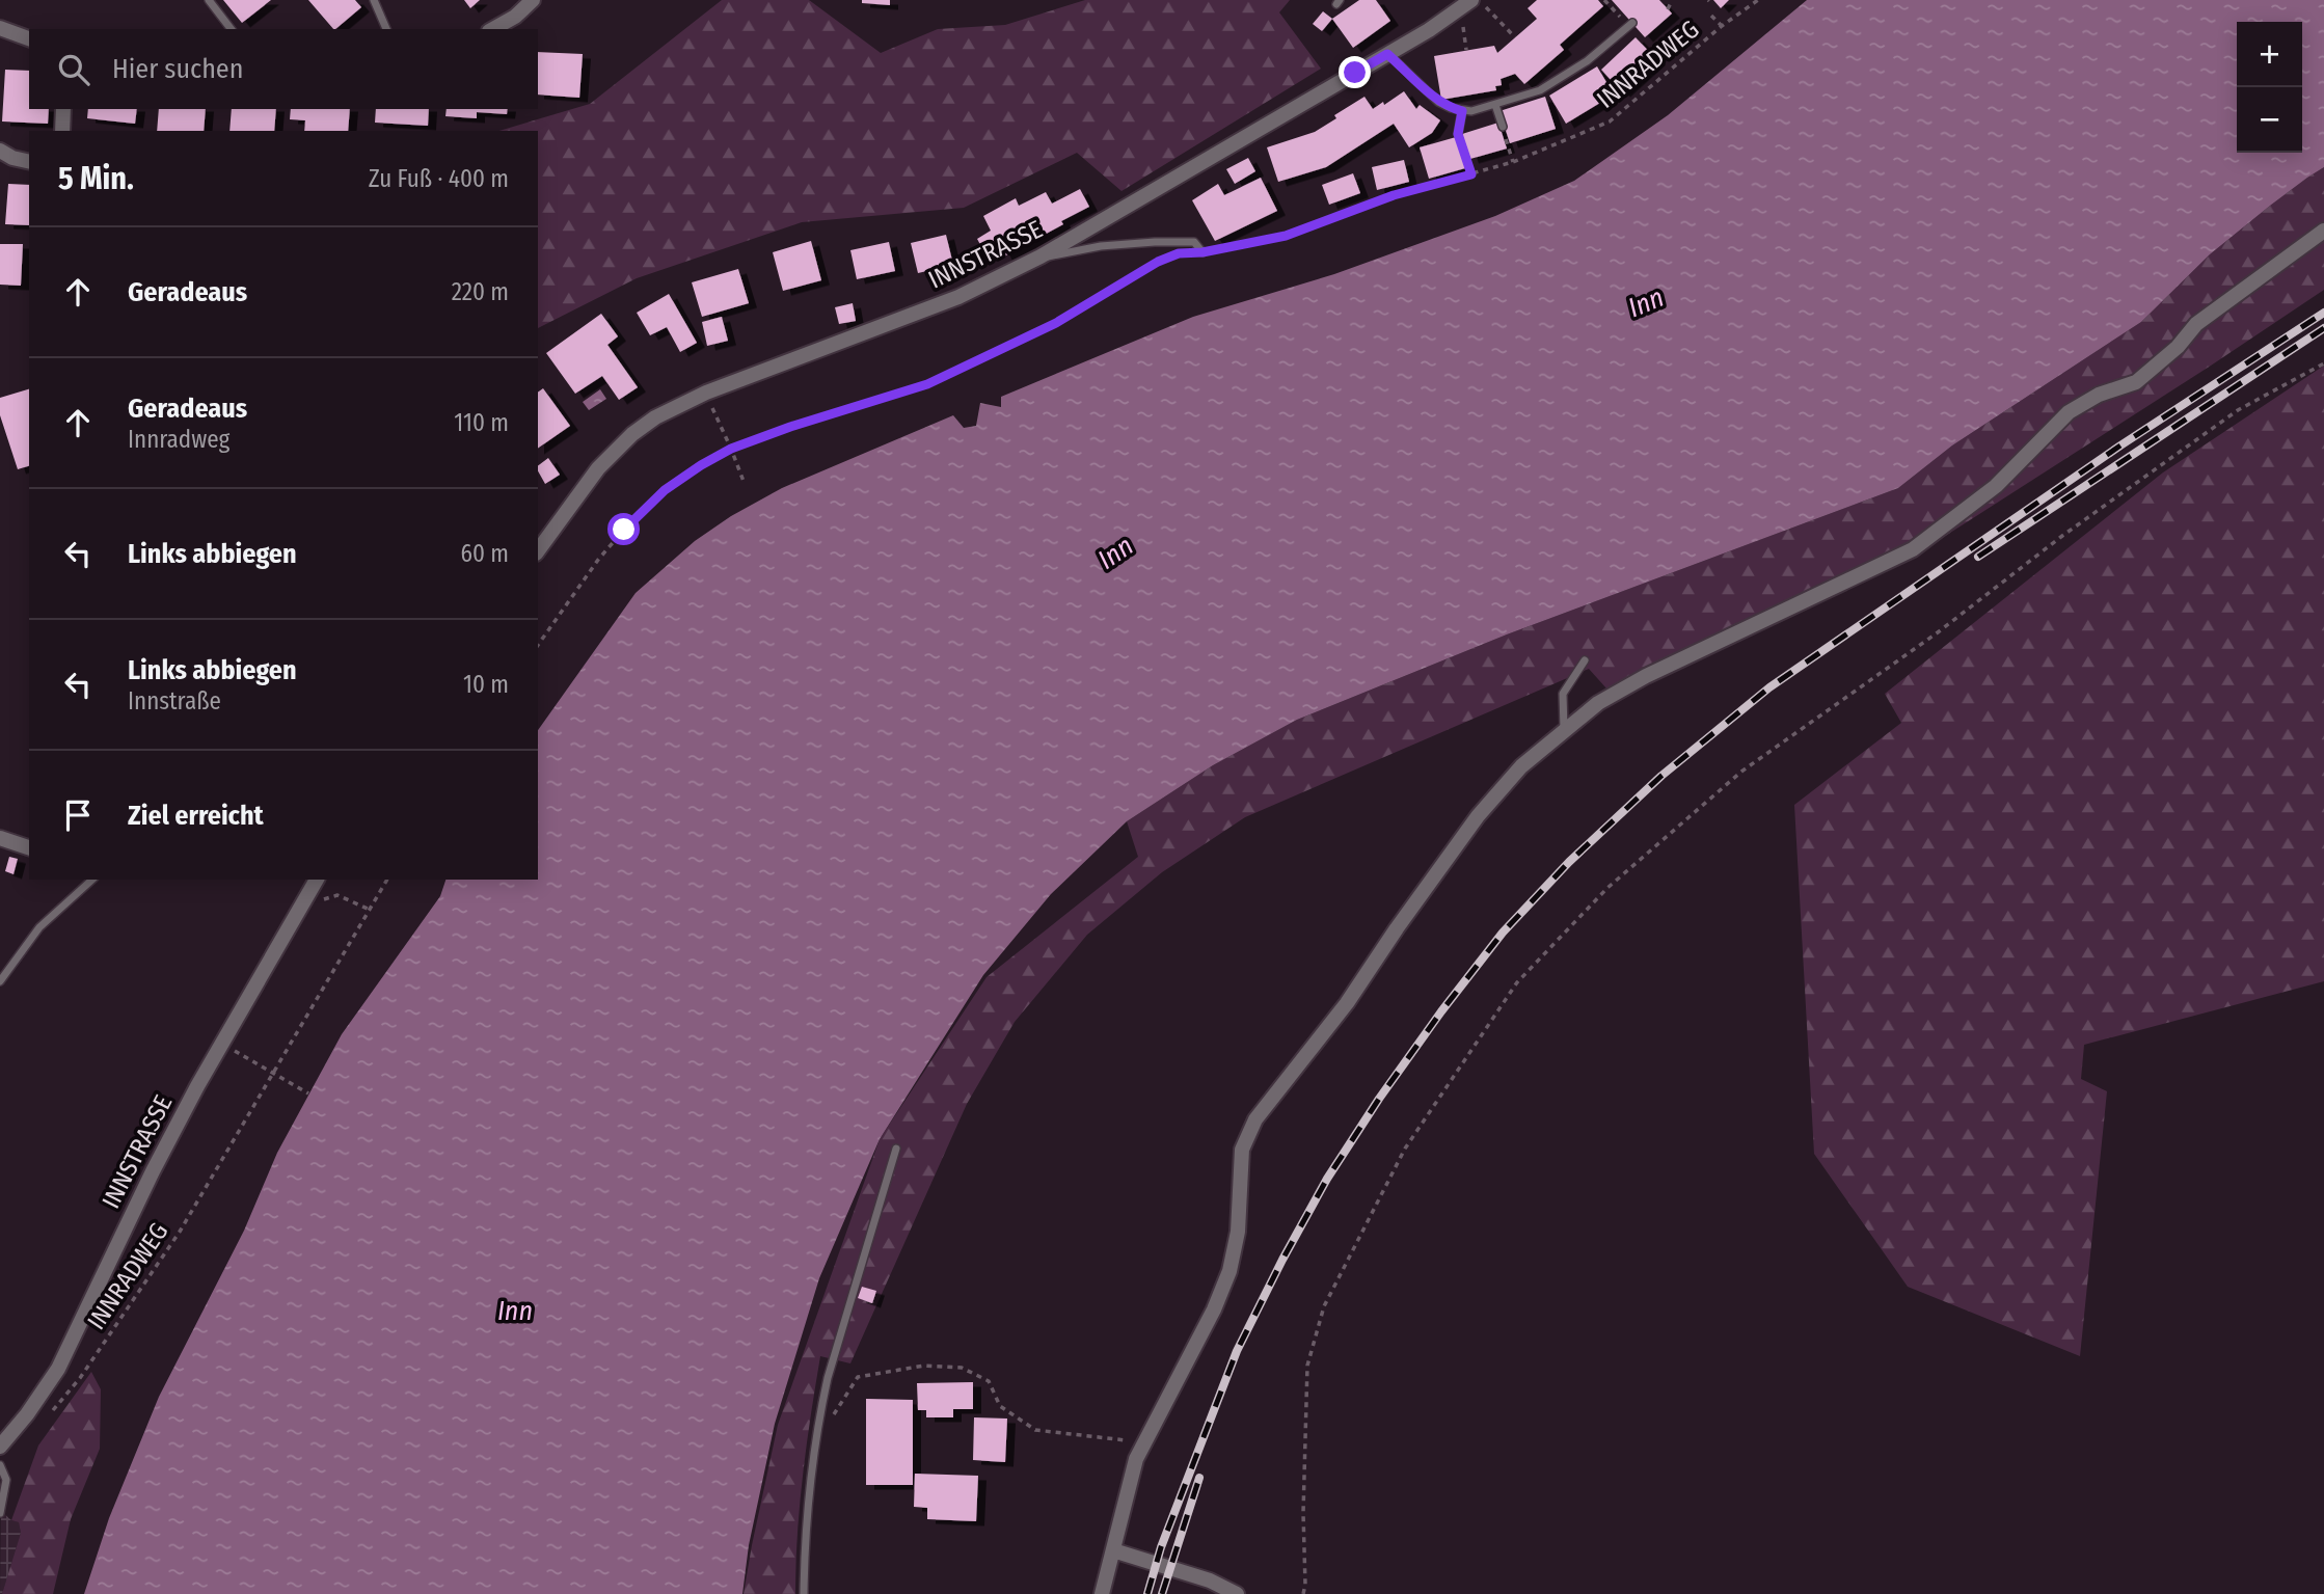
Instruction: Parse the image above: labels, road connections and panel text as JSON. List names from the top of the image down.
{
  "streets": {
    "street": ["INNSTRASSE"],
    "path": ["INNRADWEG"]
  },
  "water": ["Inn"],
  "page": {
    "map_buttons": ["+", "−"],
    "search": "Hier suchen",
    "heading": ["5 Min.", "Zu Fuß · 400 m"],
    "list": [
      ["Geradeaus", "220 m"],
      ["Geradeaus", "Innradweg", "110 m"],
      ["Links abbiegen", "60 m"],
      ["Links abbiegen", "Innstraße", "10 m"],
      "Ziel erreicht"
    ]
  }
}
